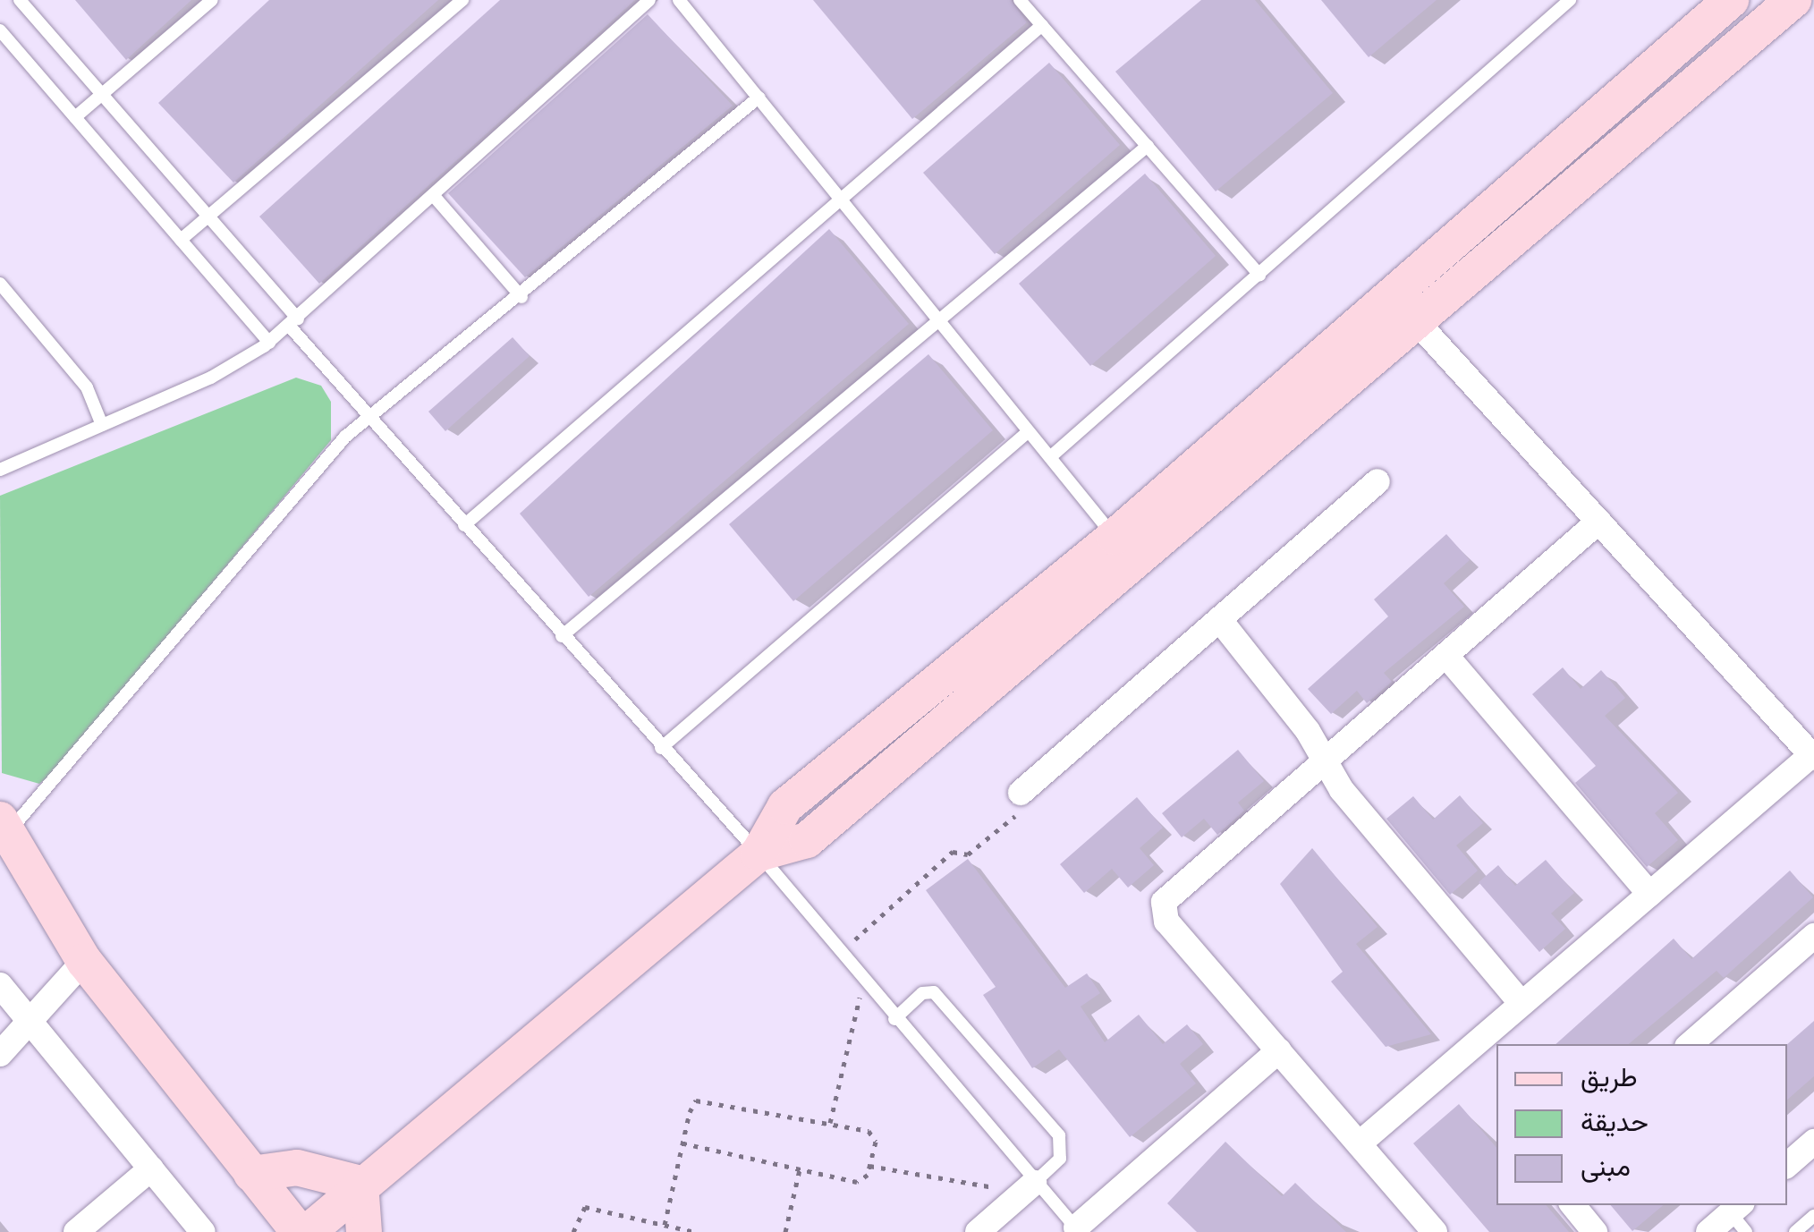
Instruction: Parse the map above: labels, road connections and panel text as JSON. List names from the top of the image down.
{
  "legend": ["طريق", "حديقة", "مبنى"]
}
